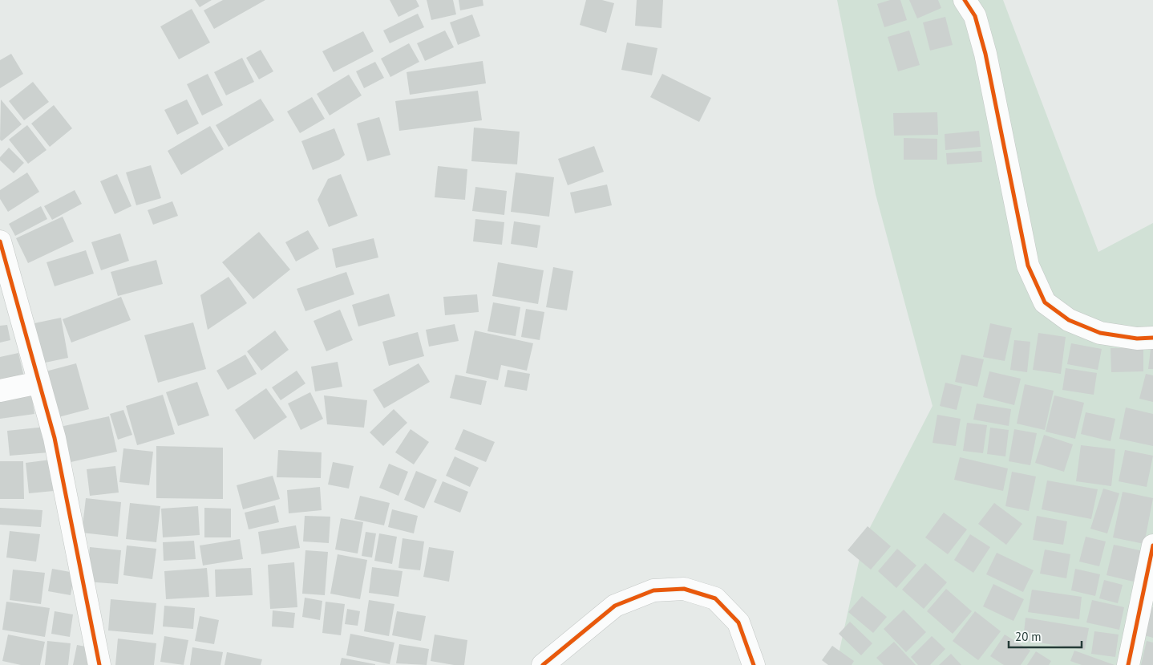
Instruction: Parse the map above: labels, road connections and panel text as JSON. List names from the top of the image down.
{
  "scale_bar": "20 m"
}
